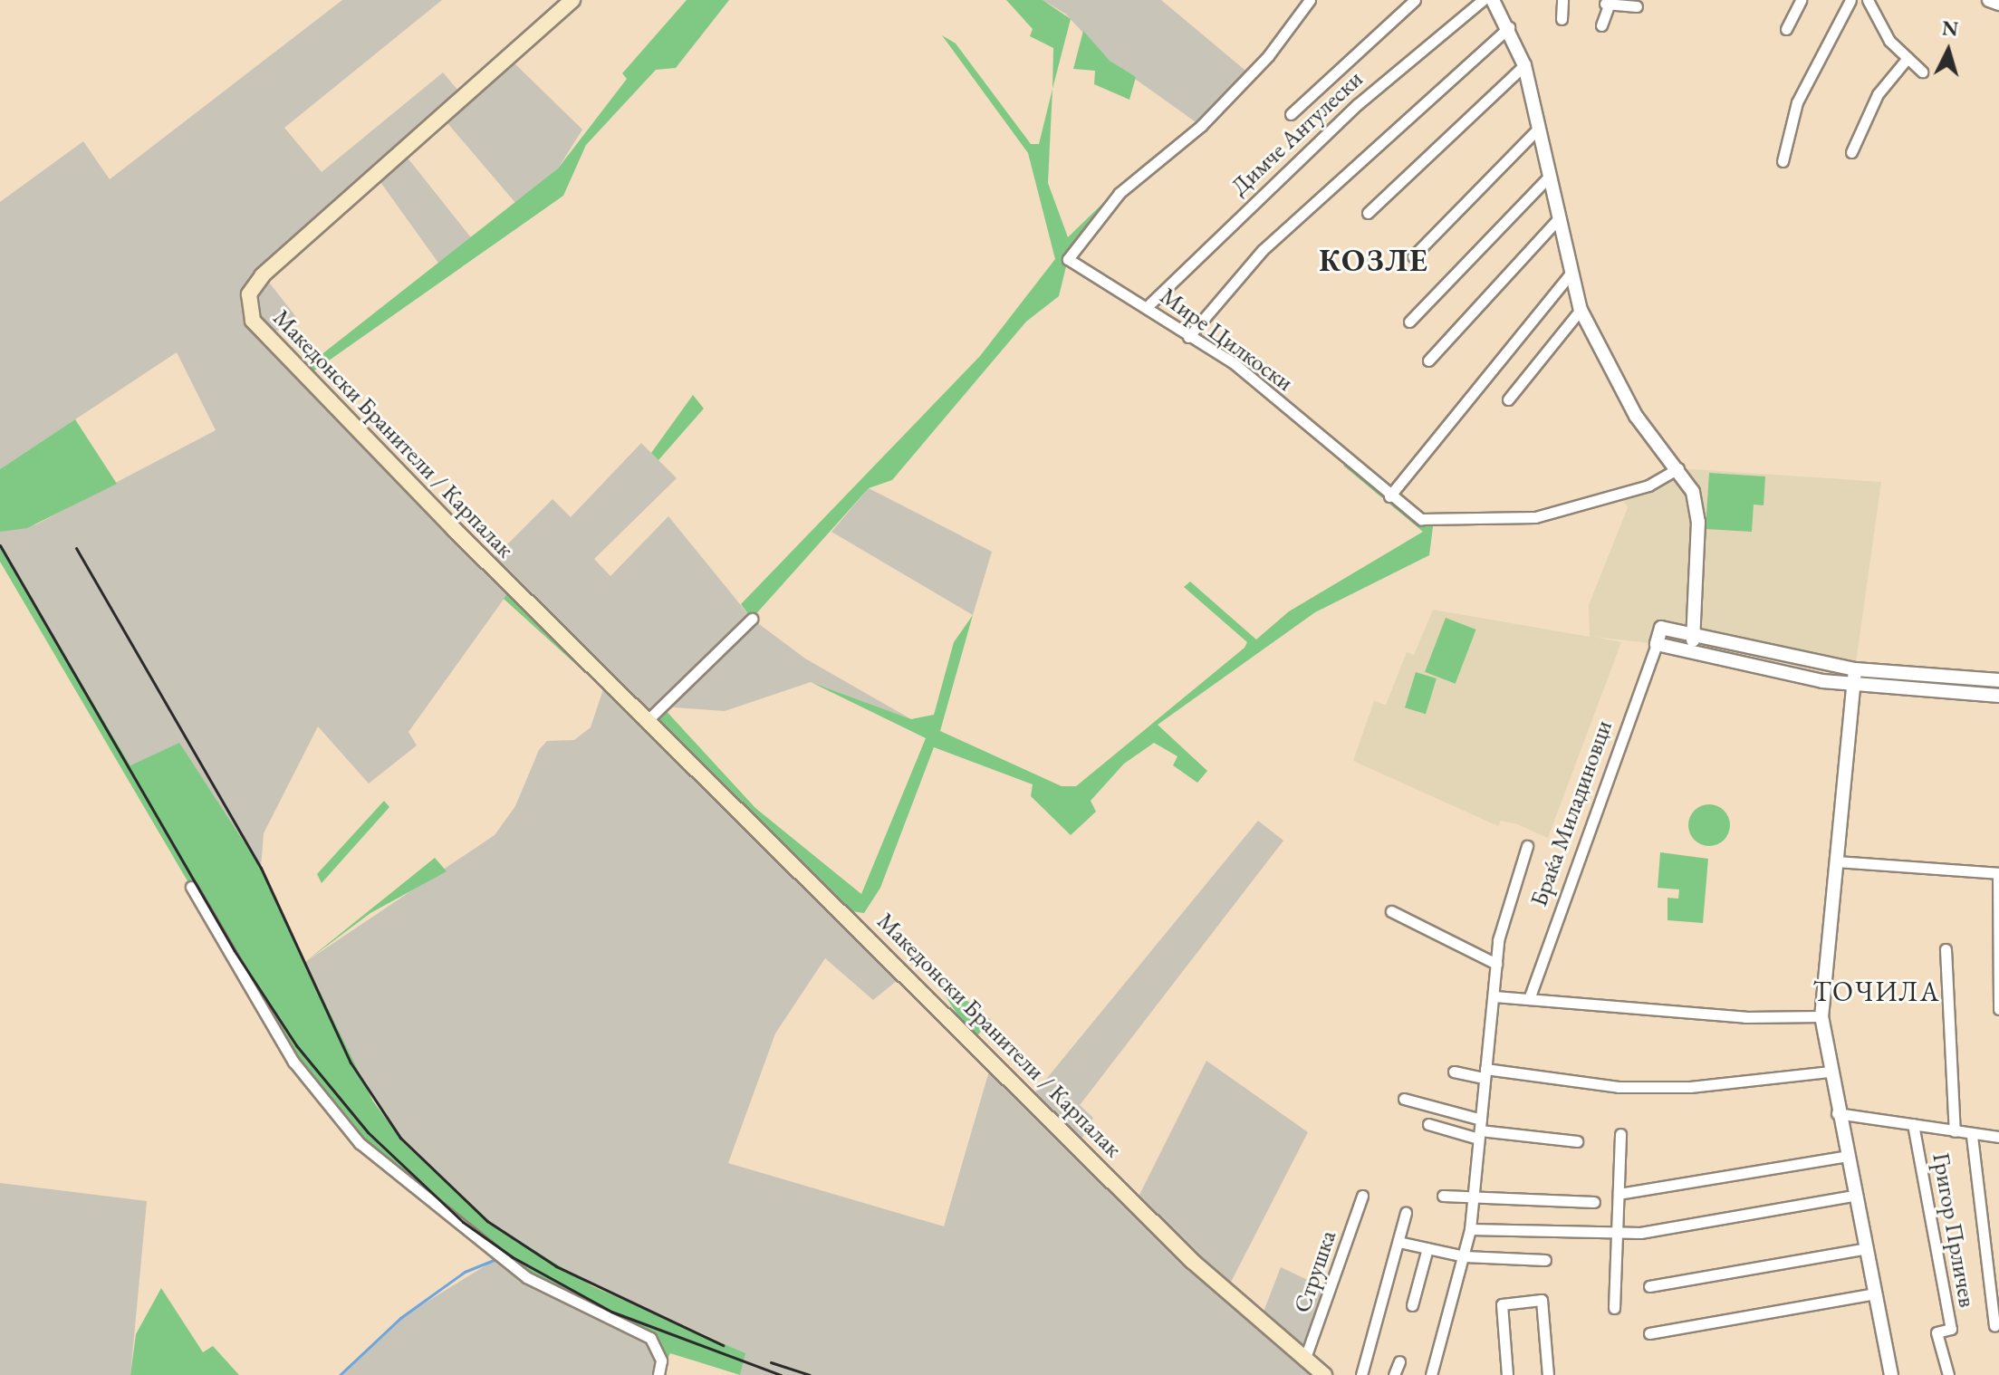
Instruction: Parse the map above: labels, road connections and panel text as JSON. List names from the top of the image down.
{
  "streets": {
    "main road": ["Македонски Бранители / Карпалак"],
    "street": [
      "Димче Антулески",
      "Мире Цилкоски",
      "Браќа Миладиновци",
      "Григор Прличев",
      "Струшка"
    ]
  },
  "crossings": [
    ["Димче Антулески", "Мире Цилкоски"],
    ["Македонски Бранители / Карпалак", "Струшка"]
  ],
  "districts": ["КОЗЛЕ", "ТОЧИЛА"],
  "north": "top"
}
